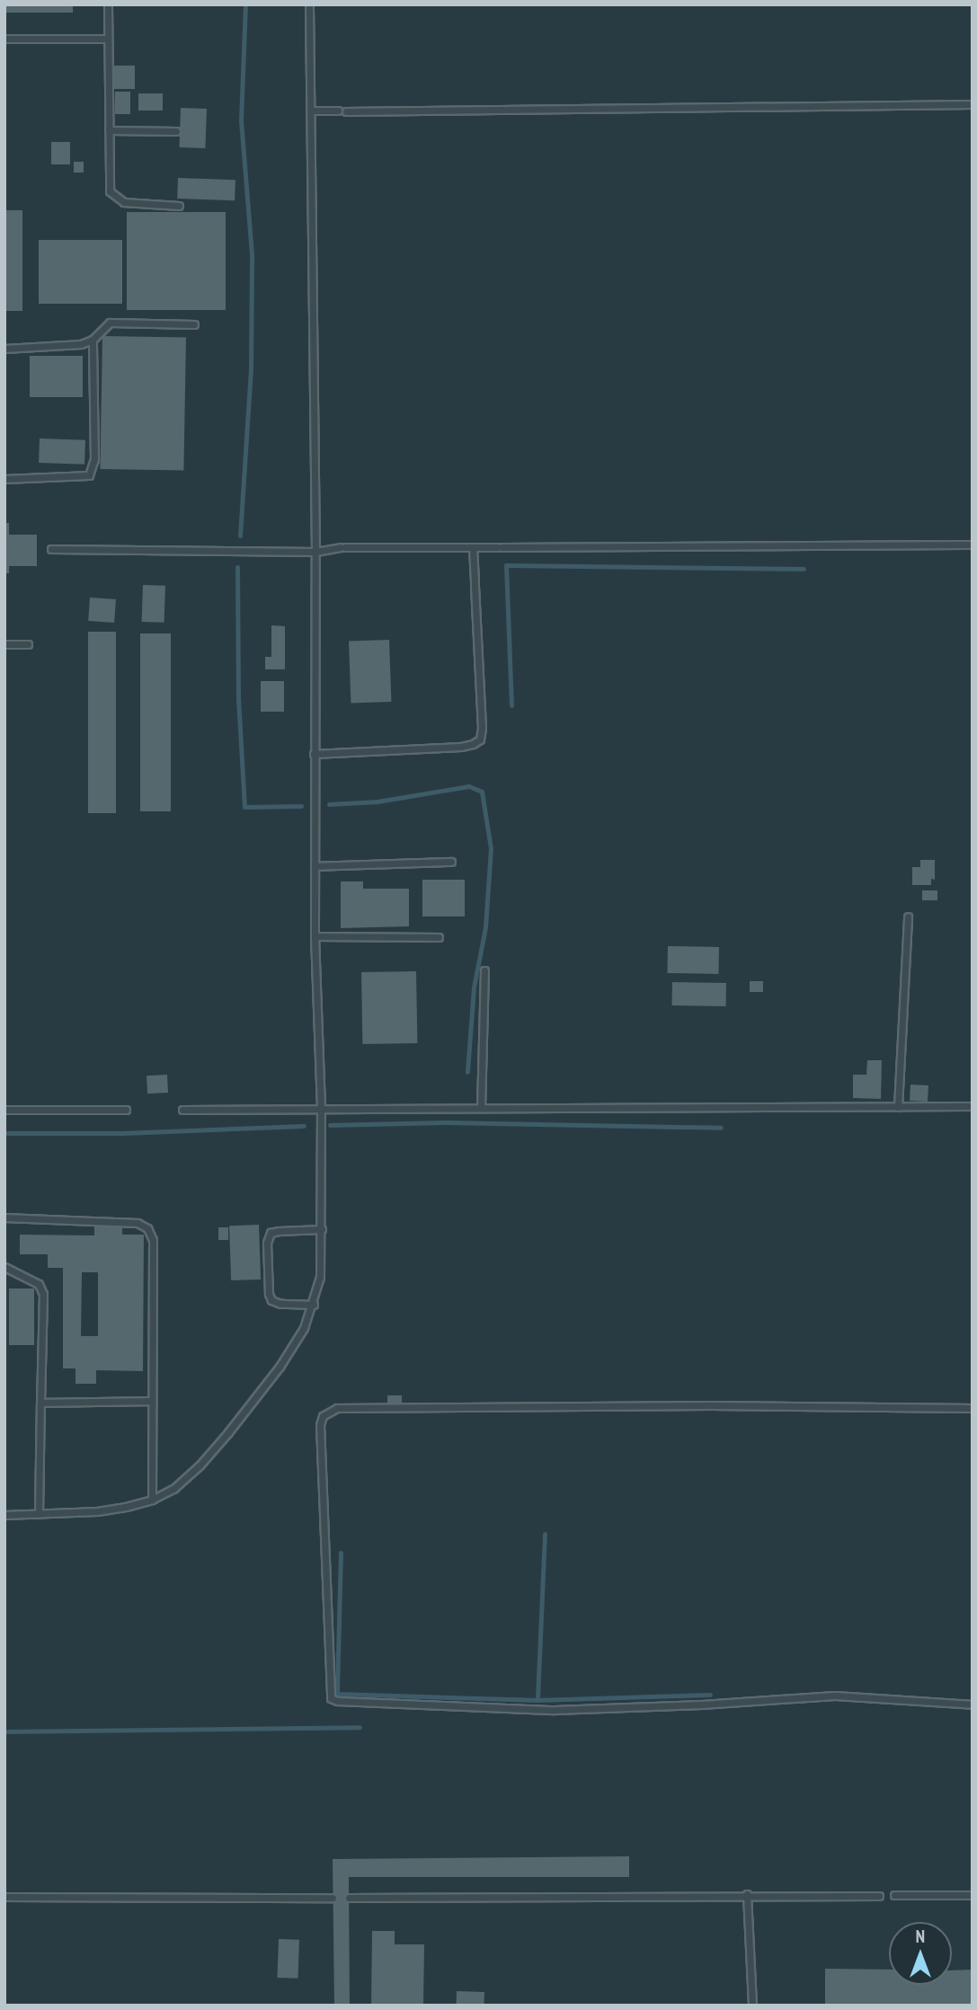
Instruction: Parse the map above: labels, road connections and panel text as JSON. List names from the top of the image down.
{
  "north": "top"
}
